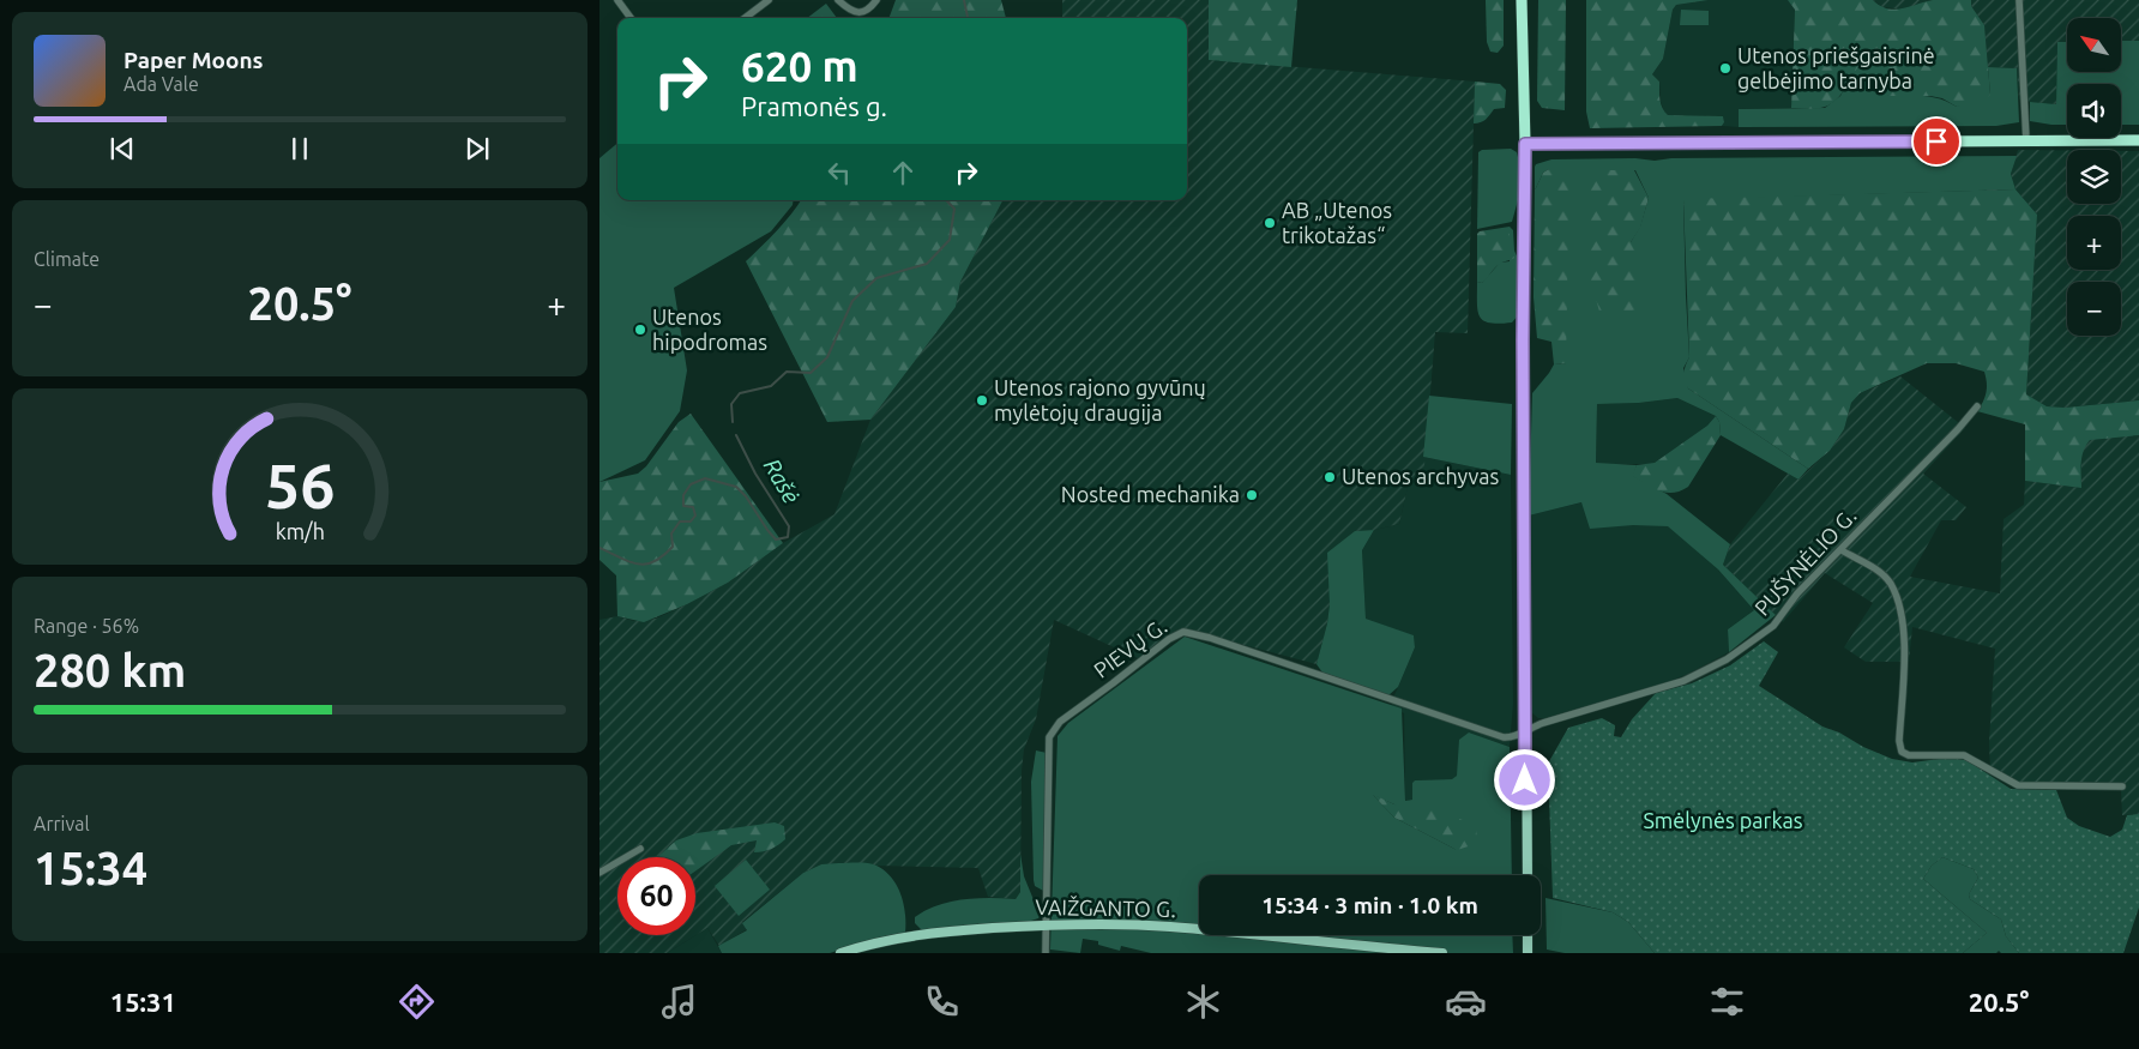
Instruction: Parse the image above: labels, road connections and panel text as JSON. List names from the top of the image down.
{
  "streets": {
    "main road": ["VAIŽGANTO G."],
    "street": ["PUŠYNĖLIO G.", "PIEVŲ G."]
  },
  "crossings": [
    ["PUŠYNĖLIO G.", "PIEVŲ G."],
    ["PIEVŲ G.", "VAIŽGANTO G."]
  ],
  "water": ["Rašė"],
  "parks": ["Smėlynės parkas"],
  "places": [
    "Utenos priešgaisrinė gelbėjimo tarnyba",
    "AB „Utenos trikotažas“",
    "Utenos hipodromas",
    "Utenos rajono gyvūnų mylėtojų draugija",
    "Utenos archyvas",
    "Nosted mechanika"
  ],
  "north": "top left",
  "page": {
    "map_buttons": ["+", "−"],
    "turn": ["620 m", "Pramonės g."],
    "song": ["Paper Moons", "Ada Vale"],
    "tile": [
      "Climate",
      ["Range · 56%", "280 km"],
      ["Arrival", "15:34"]
    ],
    "heat": ["−", "20.5°", "+"],
    "limit": "60",
    "trip": "15:34 · 3 min · 1.0 km",
    "tabs": ["15:31", "20.5°"],
    "gauge": ["56", "km/h"]
  }
}
